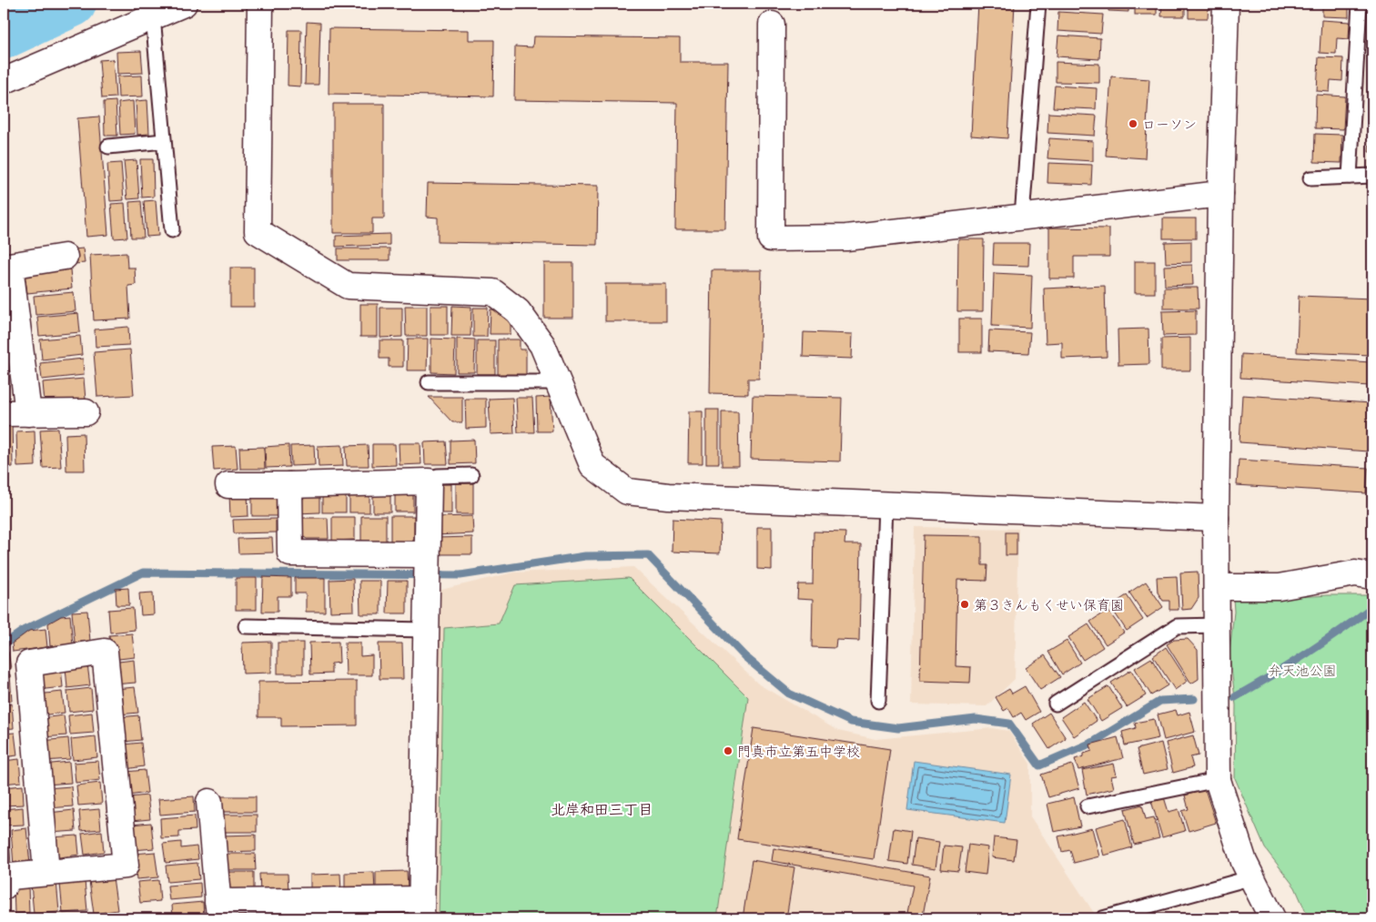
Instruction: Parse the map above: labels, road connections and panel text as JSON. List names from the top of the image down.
{
  "districts": ["北岸和田三丁目"],
  "parks": ["弁天池公園"],
  "places": ["ローソン", "第３きんもくせい保育園", "門真市立第五中学校"]
}
